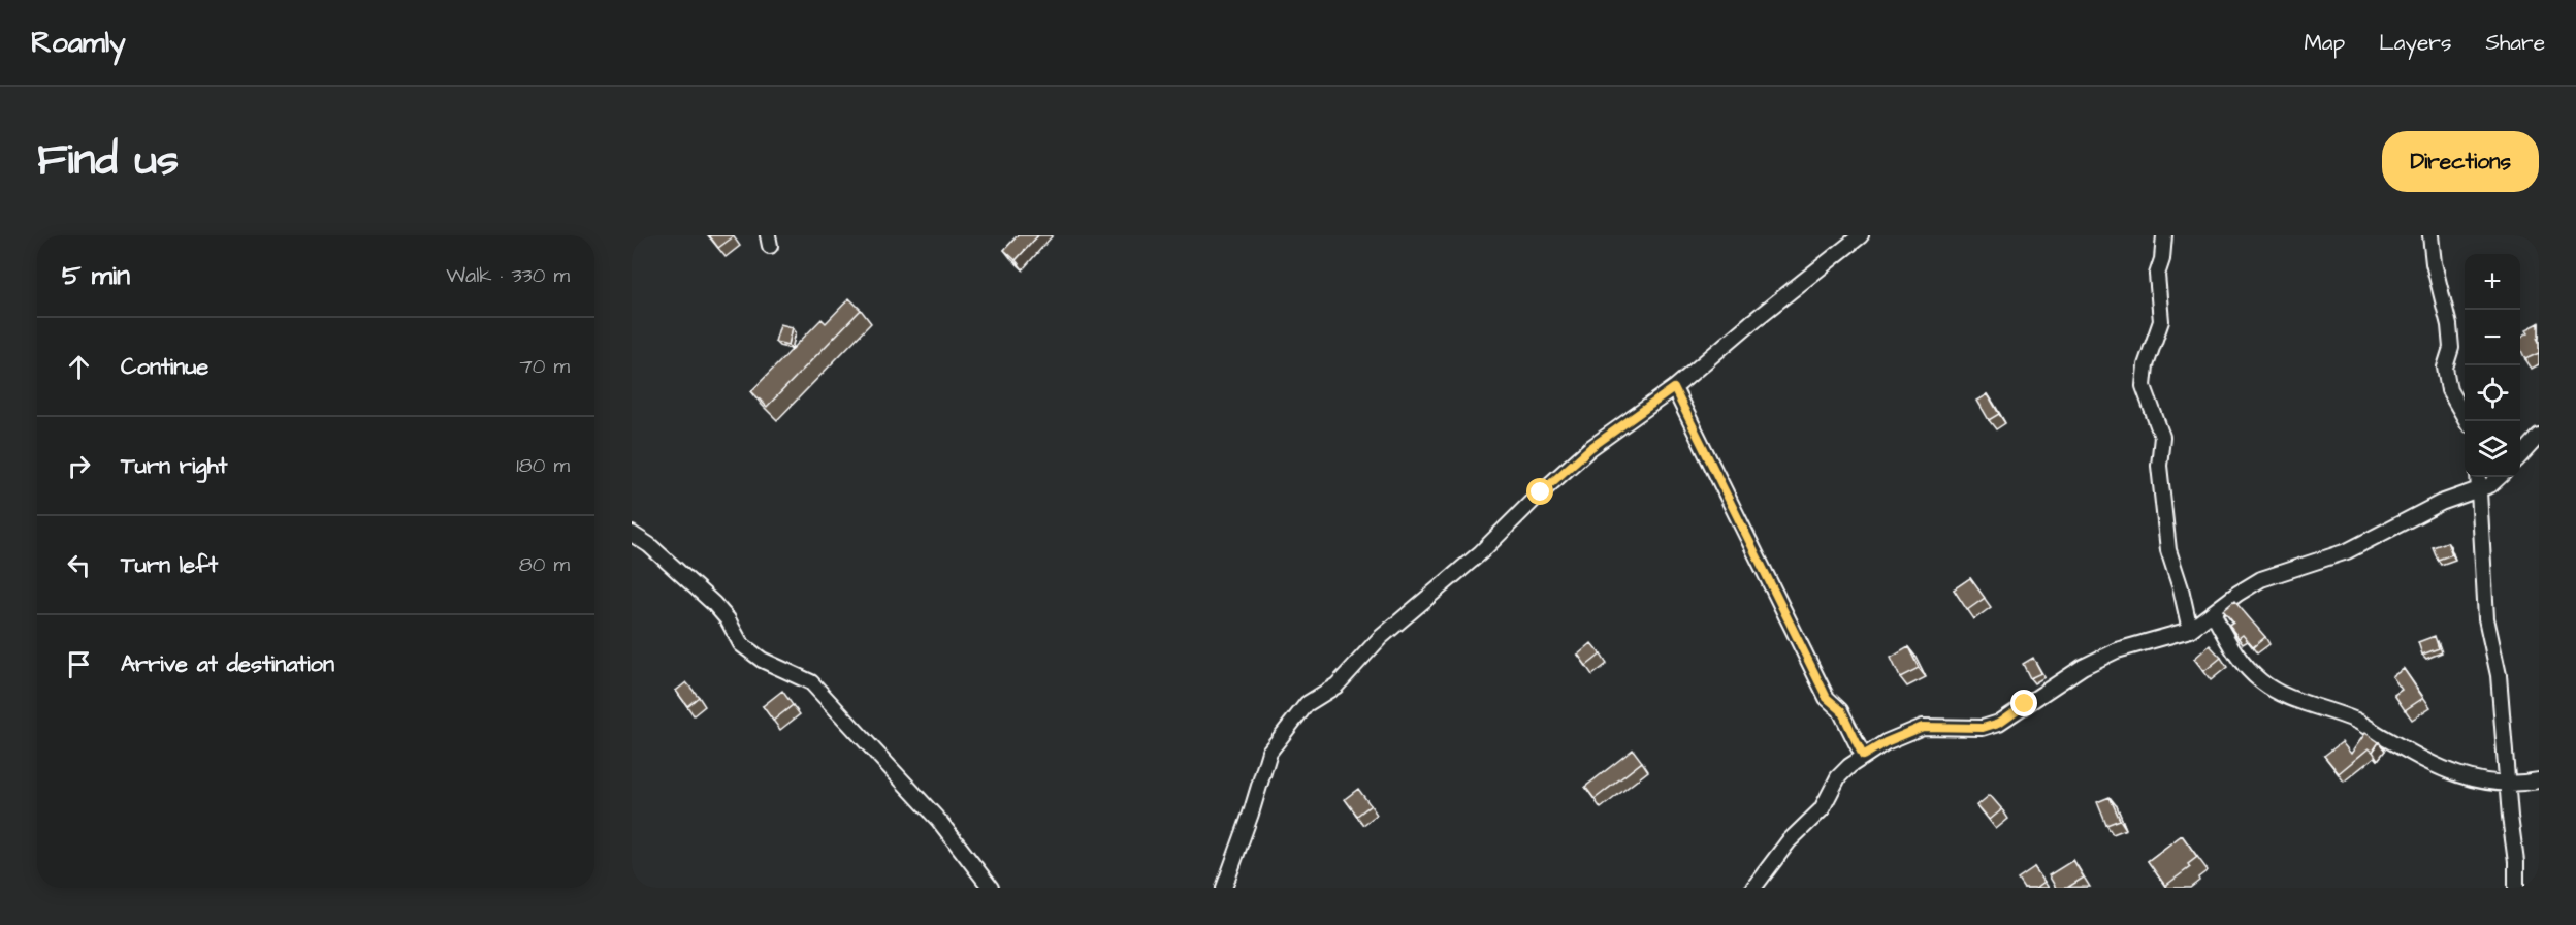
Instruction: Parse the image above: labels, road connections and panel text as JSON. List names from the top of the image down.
{
  "page": {
    "header": "Roamly",
    "nav": ["Map", "Layers", "Share"],
    "title": "Find us",
    "buttons": "Directions",
    "heading": ["5 min", "Walk · 330 m"],
    "map_buttons": ["+", "−"],
    "list": [
      ["Continue", "70 m"],
      ["Turn right", "180 m"],
      ["Turn left", "80 m"],
      "Arrive at destination"
    ]
  }
}
